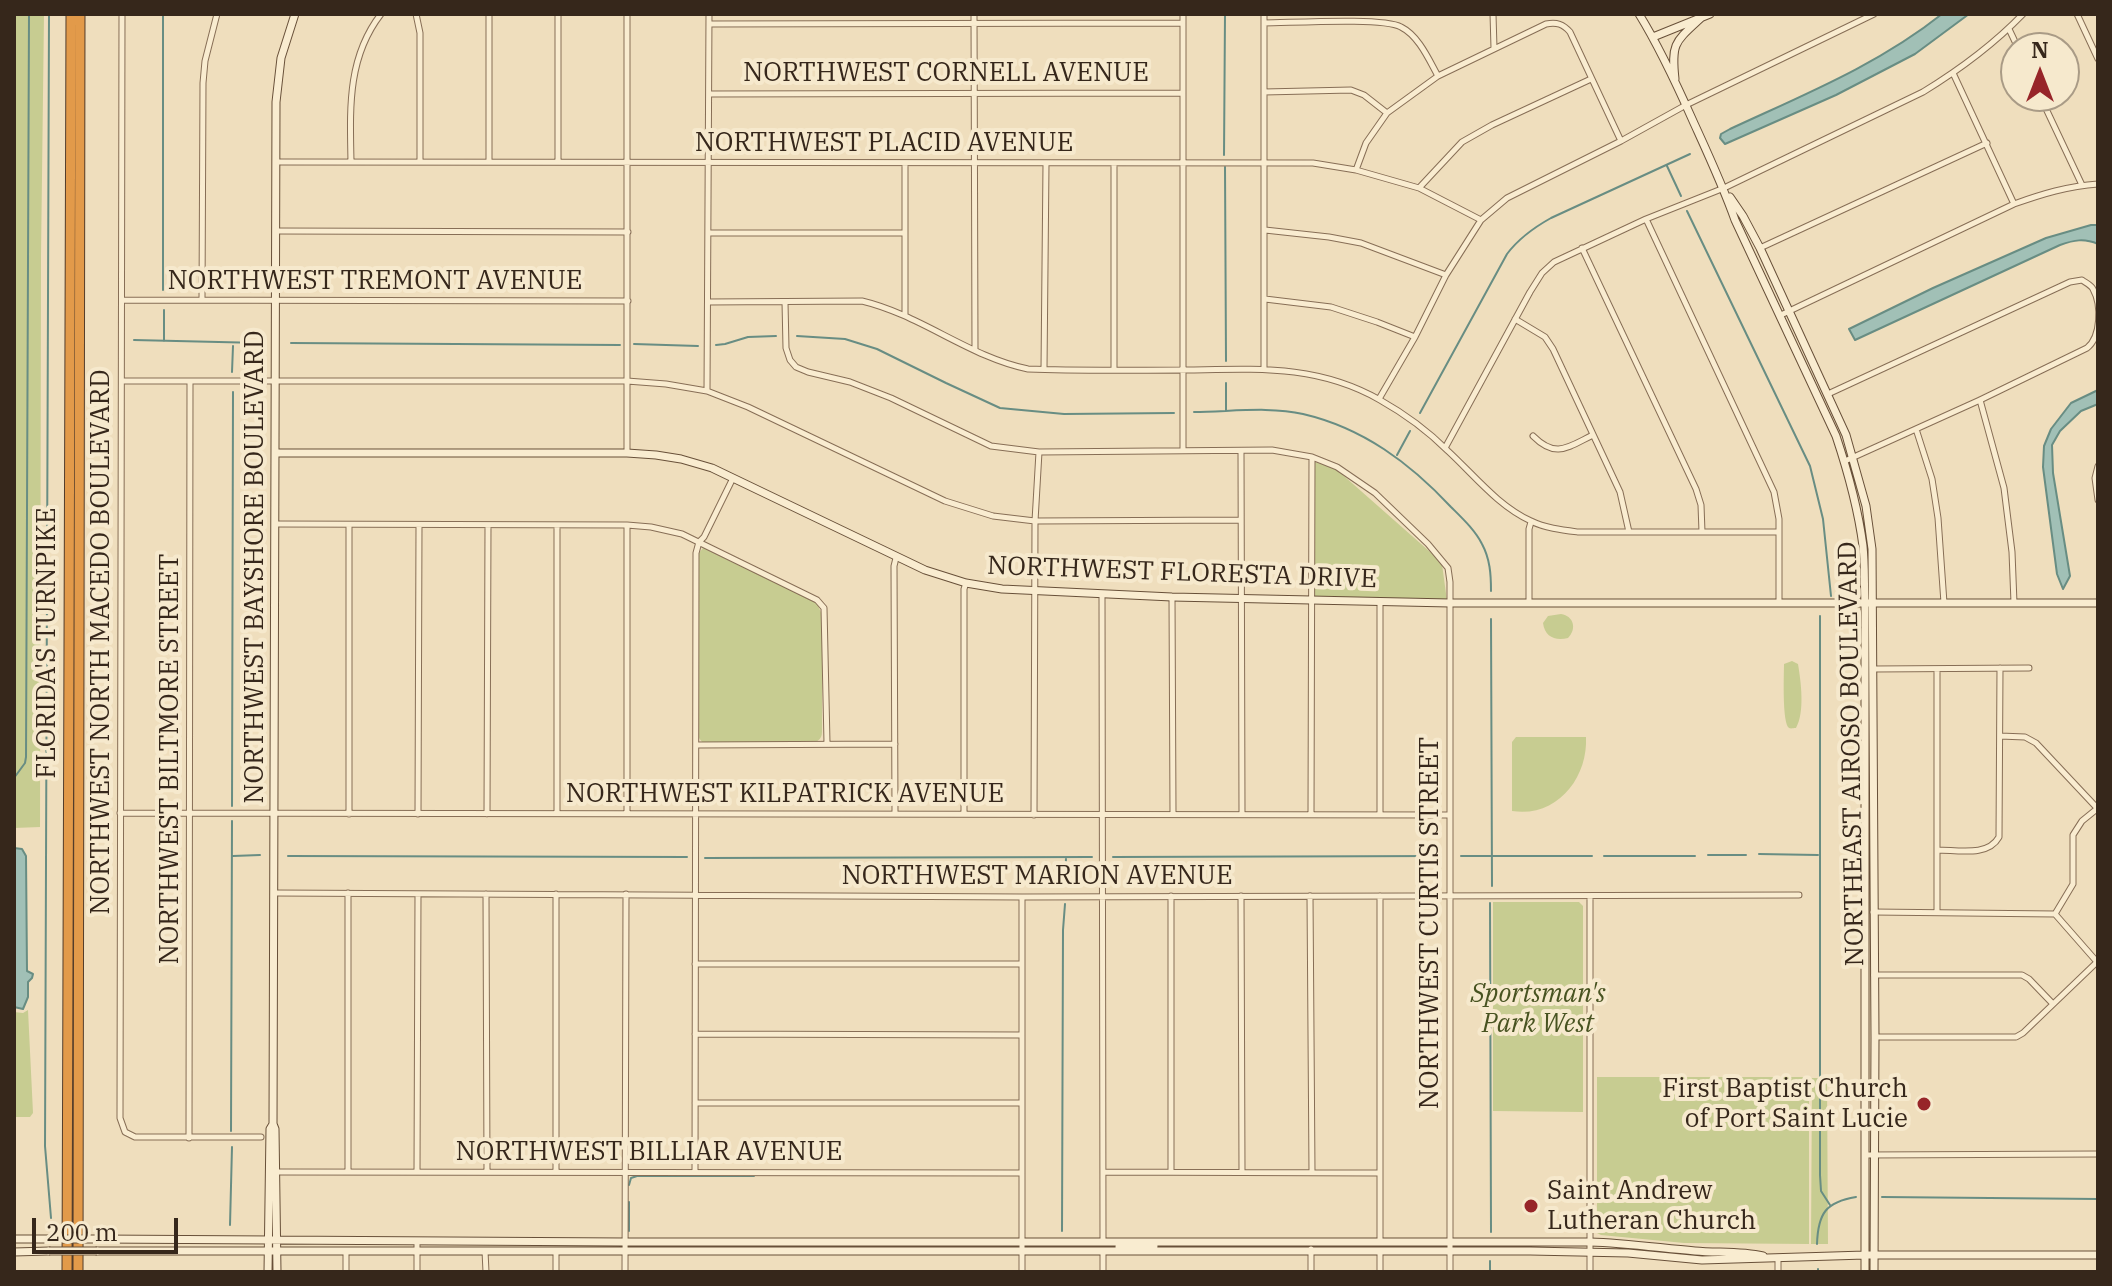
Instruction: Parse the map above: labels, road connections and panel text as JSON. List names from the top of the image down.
{
  "streets": {
    "highway": ["FLORIDA'S TURNPIKE"],
    "main road": ["NORTHWEST BAYSHORE BOULEVARD", "NORTHWEST FLORESTA DRIVE", "NORTHEAST AIROSO BOULEVARD"],
    "street": [
      "NORTHWEST CORNELL AVENUE",
      "NORTHWEST PLACID AVENUE",
      "NORTHWEST TREMONT AVENUE",
      "NORTHWEST NORTH MACEDO BOULEVARD",
      "NORTHWEST BILTMORE STREET",
      "NORTHWEST KILPATRICK AVENUE",
      "NORTHWEST MARION AVENUE",
      "NORTHWEST CURTIS STREET",
      "NORTHWEST BILLIAR AVENUE"
    ]
  },
  "crossings": [
    ["NORTHWEST PLACID AVENUE", "NORTHWEST BAYSHORE BOULEVARD"],
    ["NORTHWEST TREMONT AVENUE", "NORTHWEST BAYSHORE BOULEVARD"],
    ["NORTHWEST TREMONT AVENUE", "NORTHWEST NORTH MACEDO BOULEVARD"],
    ["NORTHWEST BAYSHORE BOULEVARD", "NORTHWEST FLORESTA DRIVE"],
    ["NORTHWEST BAYSHORE BOULEVARD", "NORTHWEST KILPATRICK AVENUE"],
    ["NORTHWEST BAYSHORE BOULEVARD", "NORTHWEST MARION AVENUE"],
    ["NORTHWEST BAYSHORE BOULEVARD", "NORTHWEST BILLIAR AVENUE"],
    ["NORTHWEST FLORESTA DRIVE", "NORTHEAST AIROSO BOULEVARD"],
    ["NORTHWEST FLORESTA DRIVE", "NORTHWEST CURTIS STREET"],
    ["NORTHWEST NORTH MACEDO BOULEVARD", "NORTHWEST BILTMORE STREET"],
    ["NORTHWEST NORTH MACEDO BOULEVARD", "NORTHWEST KILPATRICK AVENUE"],
    ["NORTHWEST BILTMORE STREET", "NORTHWEST KILPATRICK AVENUE"],
    ["NORTHWEST KILPATRICK AVENUE", "NORTHWEST CURTIS STREET"],
    ["NORTHWEST MARION AVENUE", "NORTHWEST CURTIS STREET"]
  ],
  "parks": ["Sportsman's Park West"],
  "places": ["First Baptist Church of Port Saint Lucie", "Saint Andrew Lutheran Church"],
  "scale_bar": "200 m",
  "north": "top"
}
